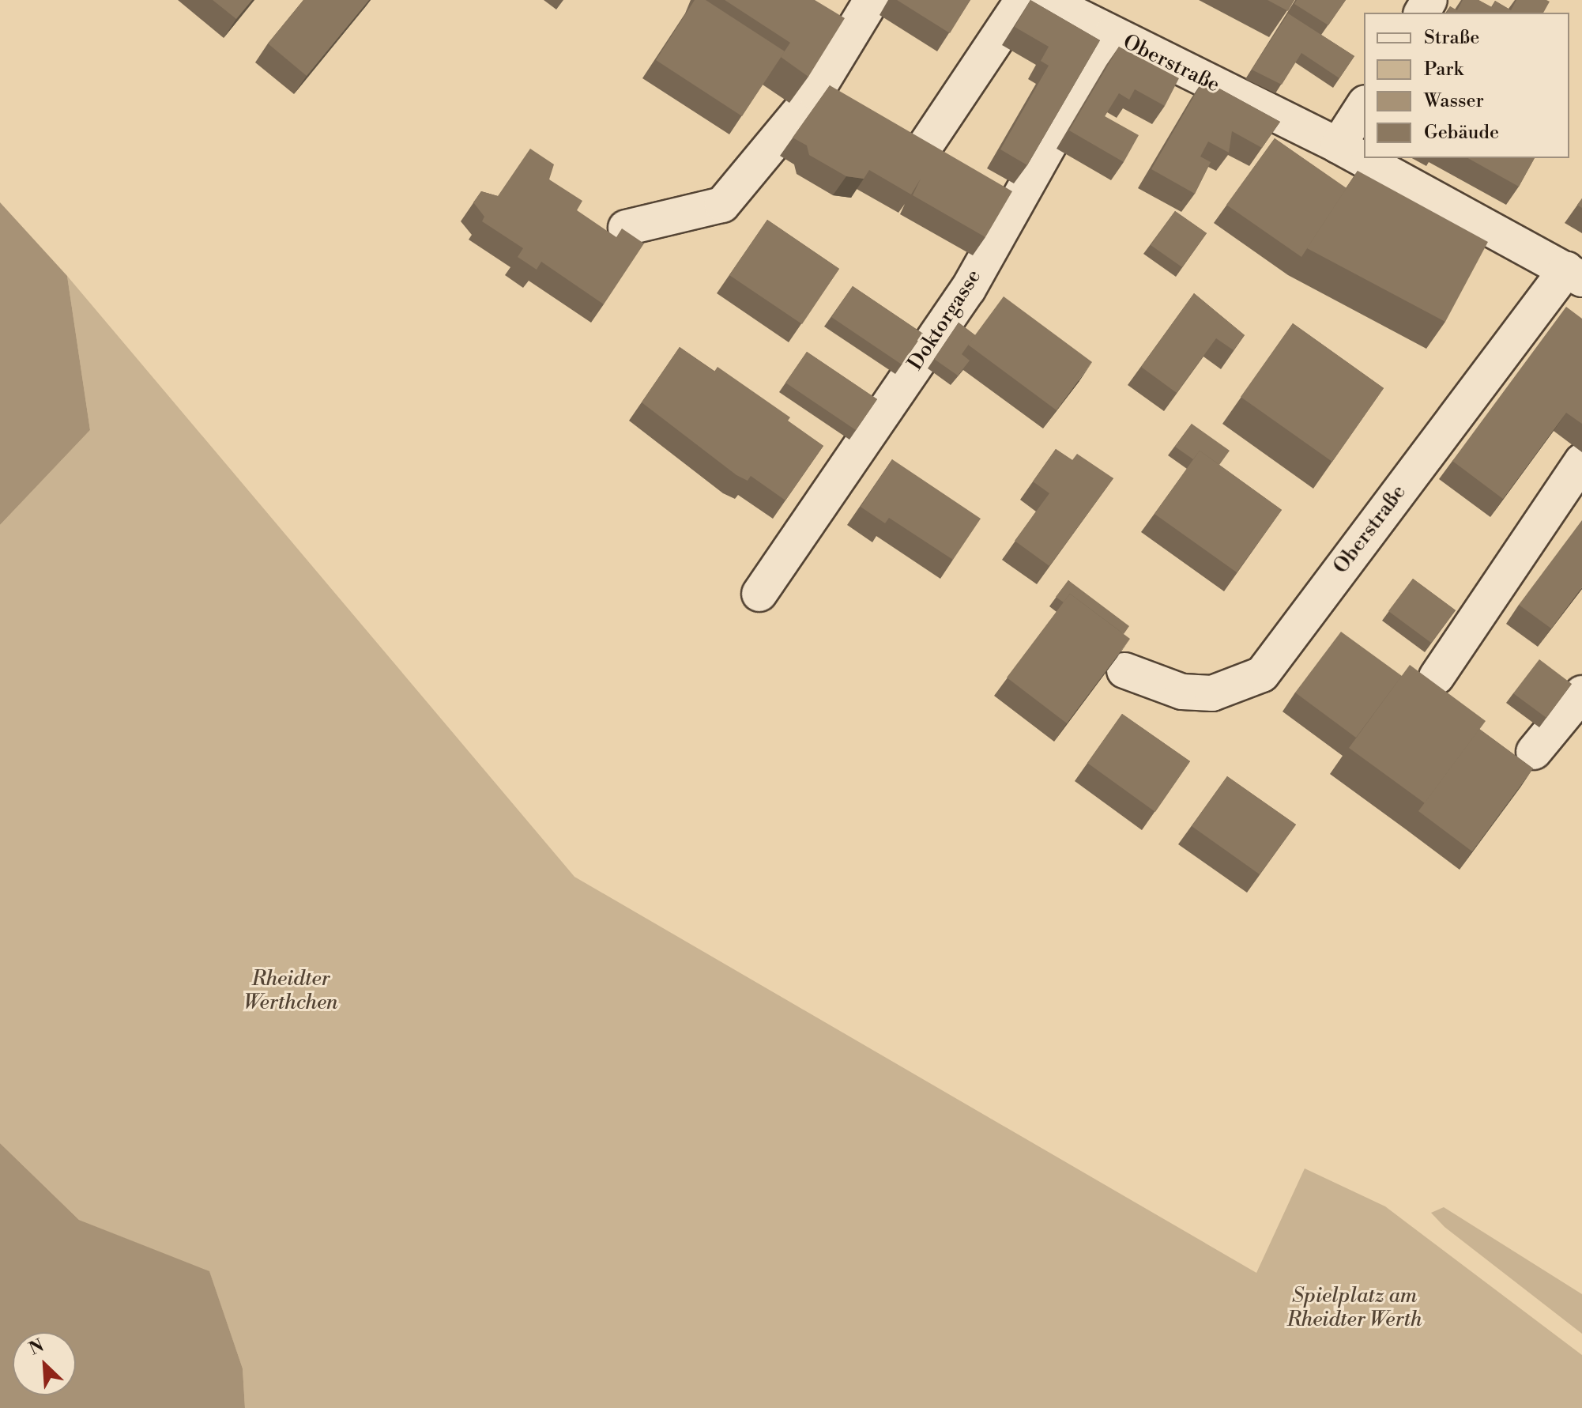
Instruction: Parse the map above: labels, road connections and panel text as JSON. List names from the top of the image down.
{
  "streets": {
    "street": ["Oberstraße", "Doktorgasse"]
  },
  "crossings": [
    ["Oberstraße", "Doktorgasse"]
  ],
  "parks": ["Rheidter Werthchen", "Spielplatz am Rheidter Werth"],
  "legend": [
    "Straße",
    "Park",
    "Wasser",
    "Gebäude"
  ],
  "north": "top left"
}
